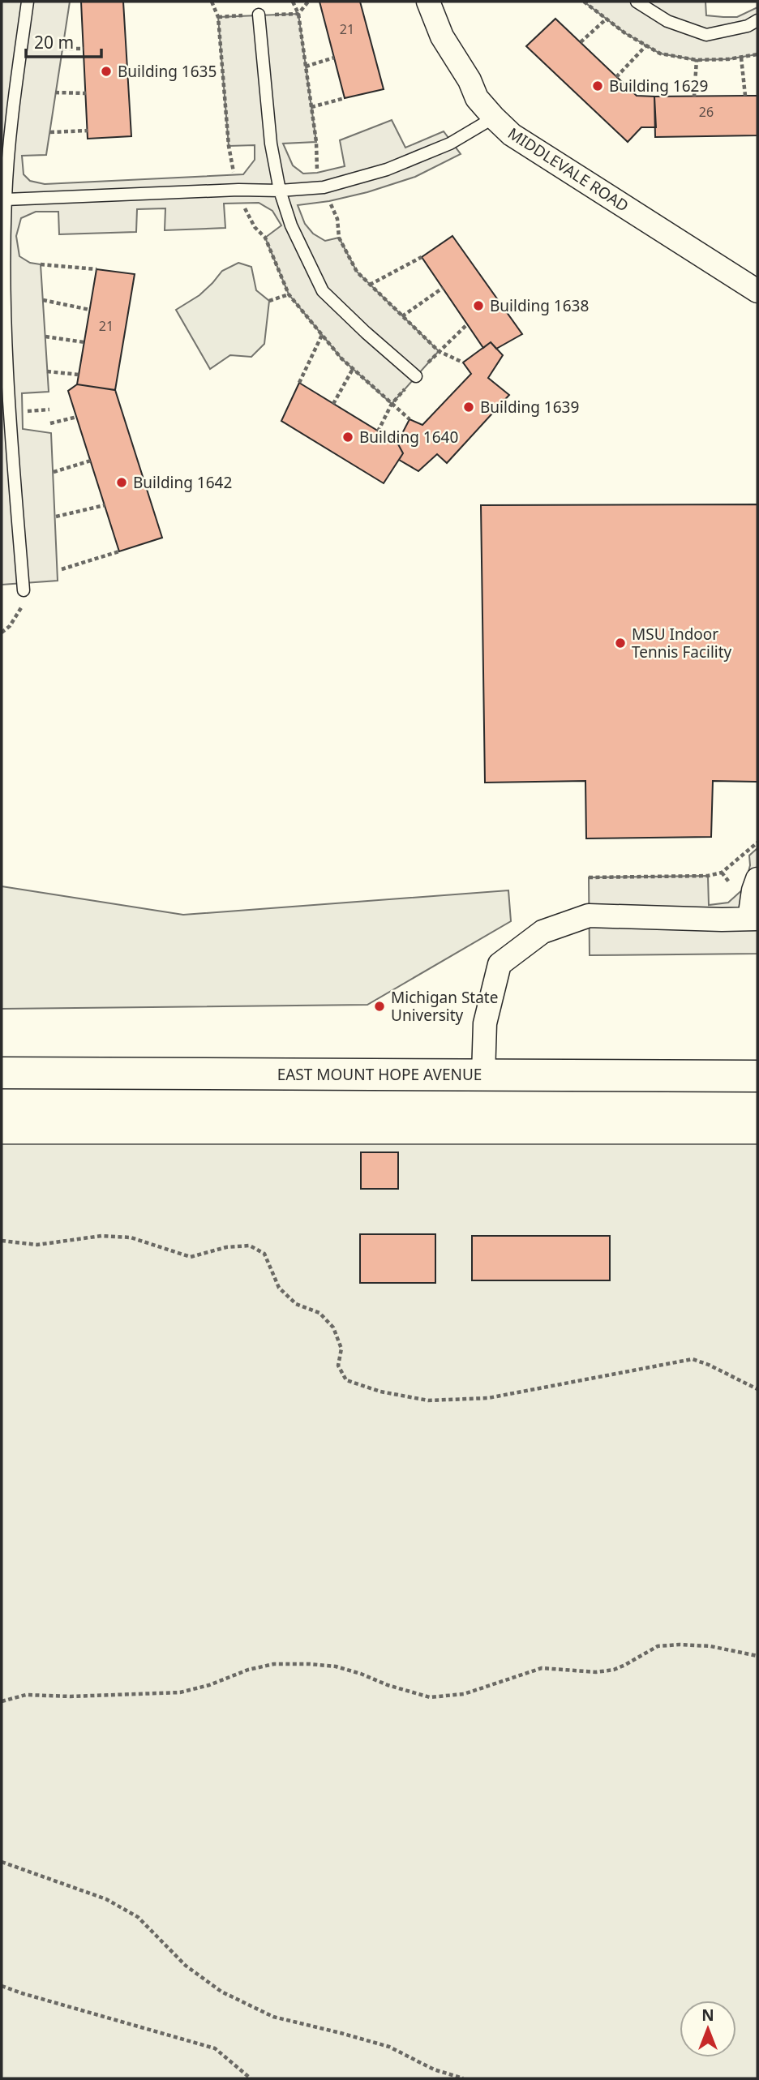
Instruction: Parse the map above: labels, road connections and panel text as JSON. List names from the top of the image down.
{
  "streets": {
    "street": ["MIDDLEVALE ROAD", "EAST MOUNT HOPE AVENUE"]
  },
  "places": [
    "Building 1635",
    "Building 1629",
    "Building 1638",
    "Building 1639",
    "Building 1640",
    "Building 1642",
    "MSU Indoor Tennis Facility",
    "Michigan State University"
  ],
  "house_numbers": ["21", "26", "21"],
  "scale_bar": "20 m",
  "north": "top"
}
